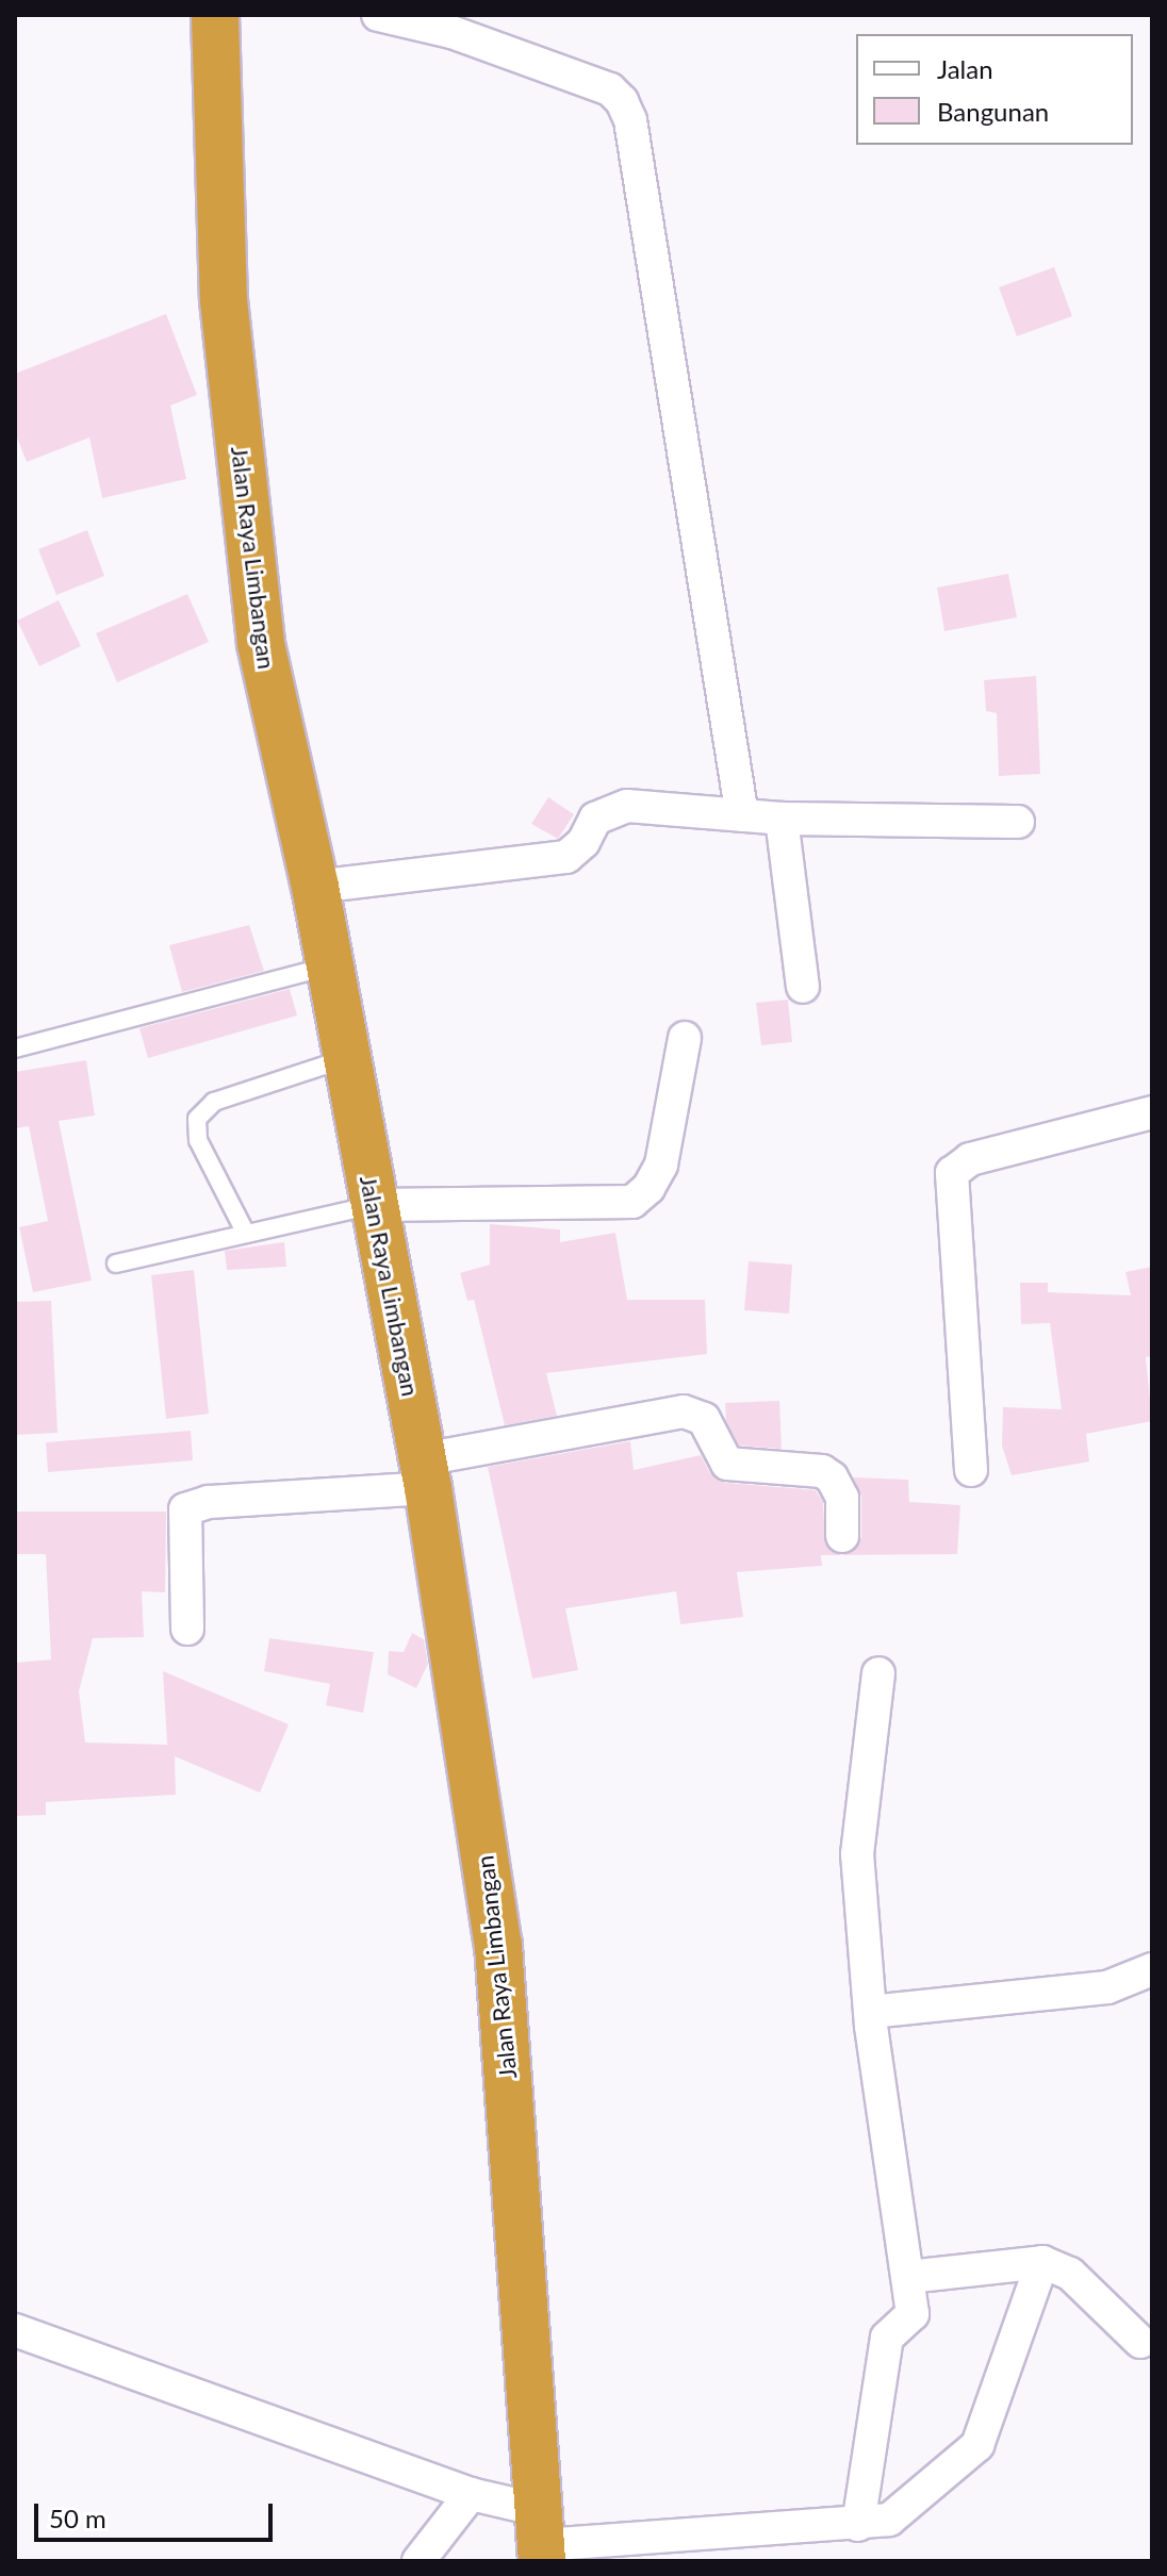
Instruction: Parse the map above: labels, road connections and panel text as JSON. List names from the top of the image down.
{
  "streets": {
    "highway": ["Jalan Raya Limbangan"]
  },
  "legend": ["Jalan", "Bangunan"],
  "scale_bar": "50 m"
}
